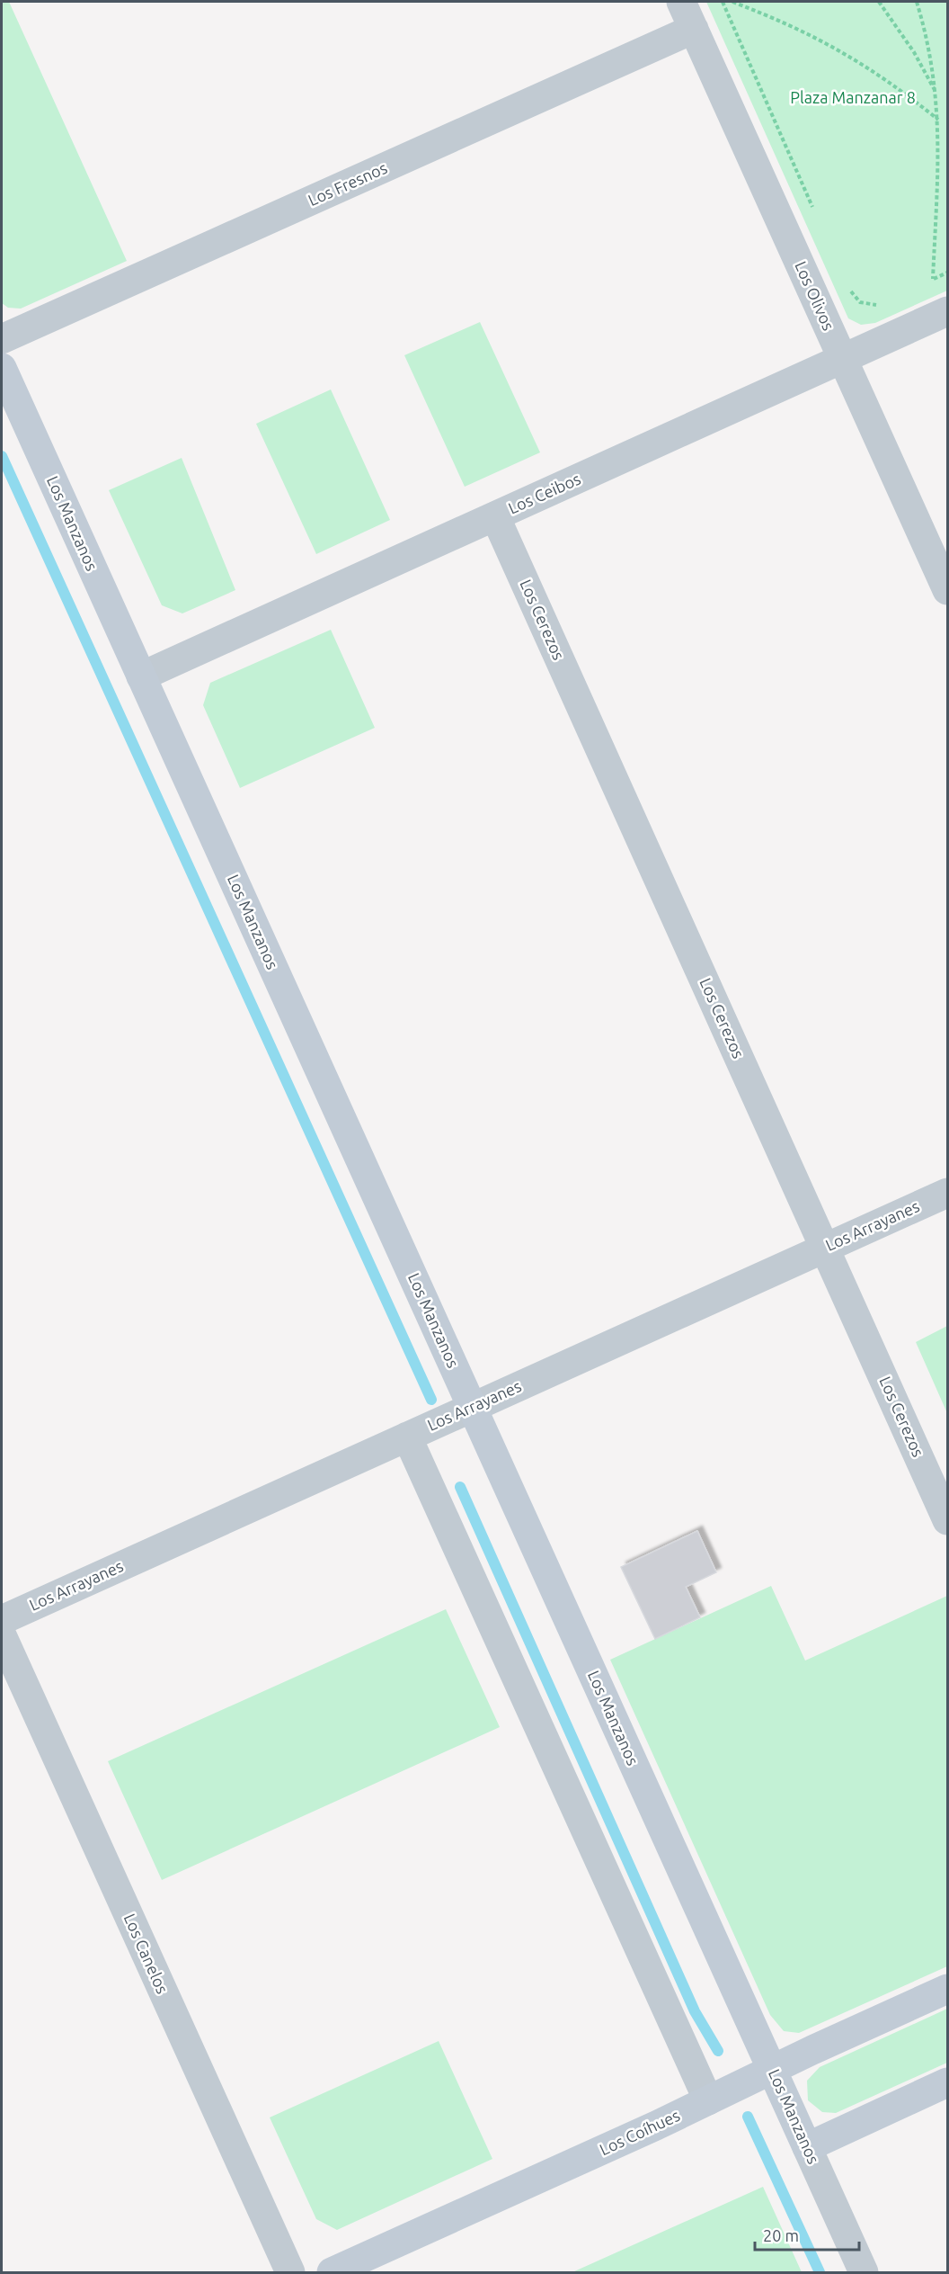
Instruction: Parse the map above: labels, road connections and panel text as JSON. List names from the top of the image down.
{
  "streets": {
    "street": [
      "Los Fresnos",
      "Los Olivos",
      "Los Ceibos",
      "Los Manzanos",
      "Los Cerezos",
      "Los Arrayanes",
      "Los Canelos",
      "Los Coíhues"
    ]
  },
  "crossings": [
    ["Los Fresnos", "Los Olivos"],
    ["Los Olivos", "Los Ceibos"],
    ["Los Ceibos", "Los Manzanos"],
    ["Los Ceibos", "Los Cerezos"],
    ["Los Manzanos", "Los Arrayanes"],
    ["Los Manzanos", "Los Coíhues"],
    ["Los Cerezos", "Los Arrayanes"]
  ],
  "parks": ["Plaza Manzanar 8"],
  "scale_bar": "20 m"
}
